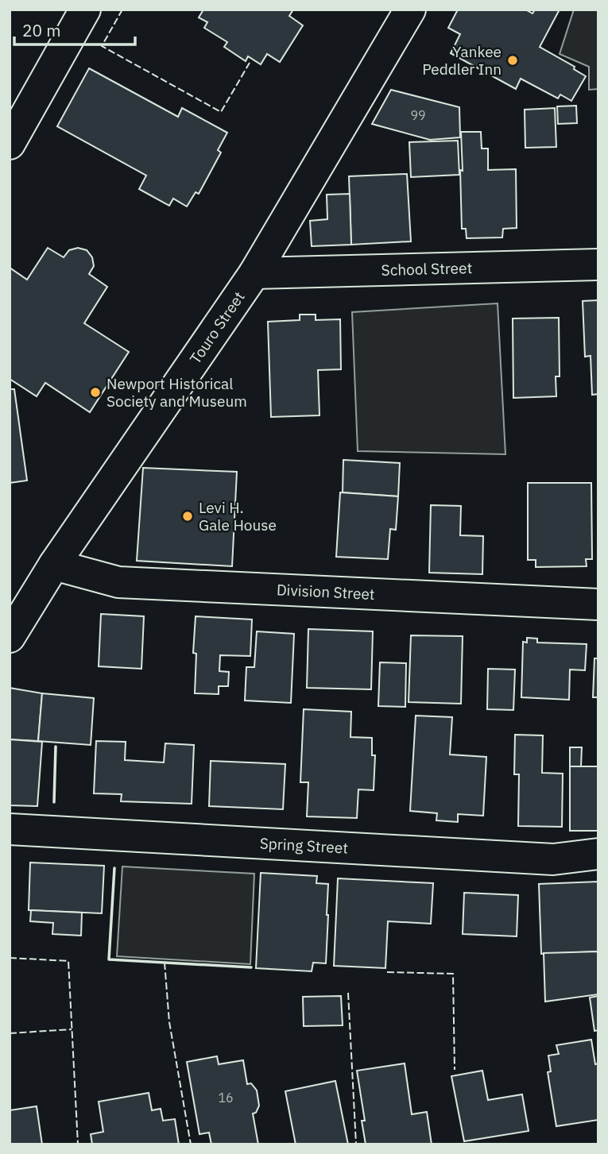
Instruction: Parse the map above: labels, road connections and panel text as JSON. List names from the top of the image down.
{
  "streets": {
    "main road": [
      "School Street",
      "Touro Street",
      "Division Street",
      "Spring Street"
    ]
  },
  "crossings": [
    ["School Street", "Touro Street"],
    ["Touro Street", "Division Street"]
  ],
  "places": ["Yankee Peddler Inn", "Newport Historical Society and Museum", "Levi H. Gale House"],
  "house_numbers": ["99", "16"],
  "scale_bar": "20 m"
}
